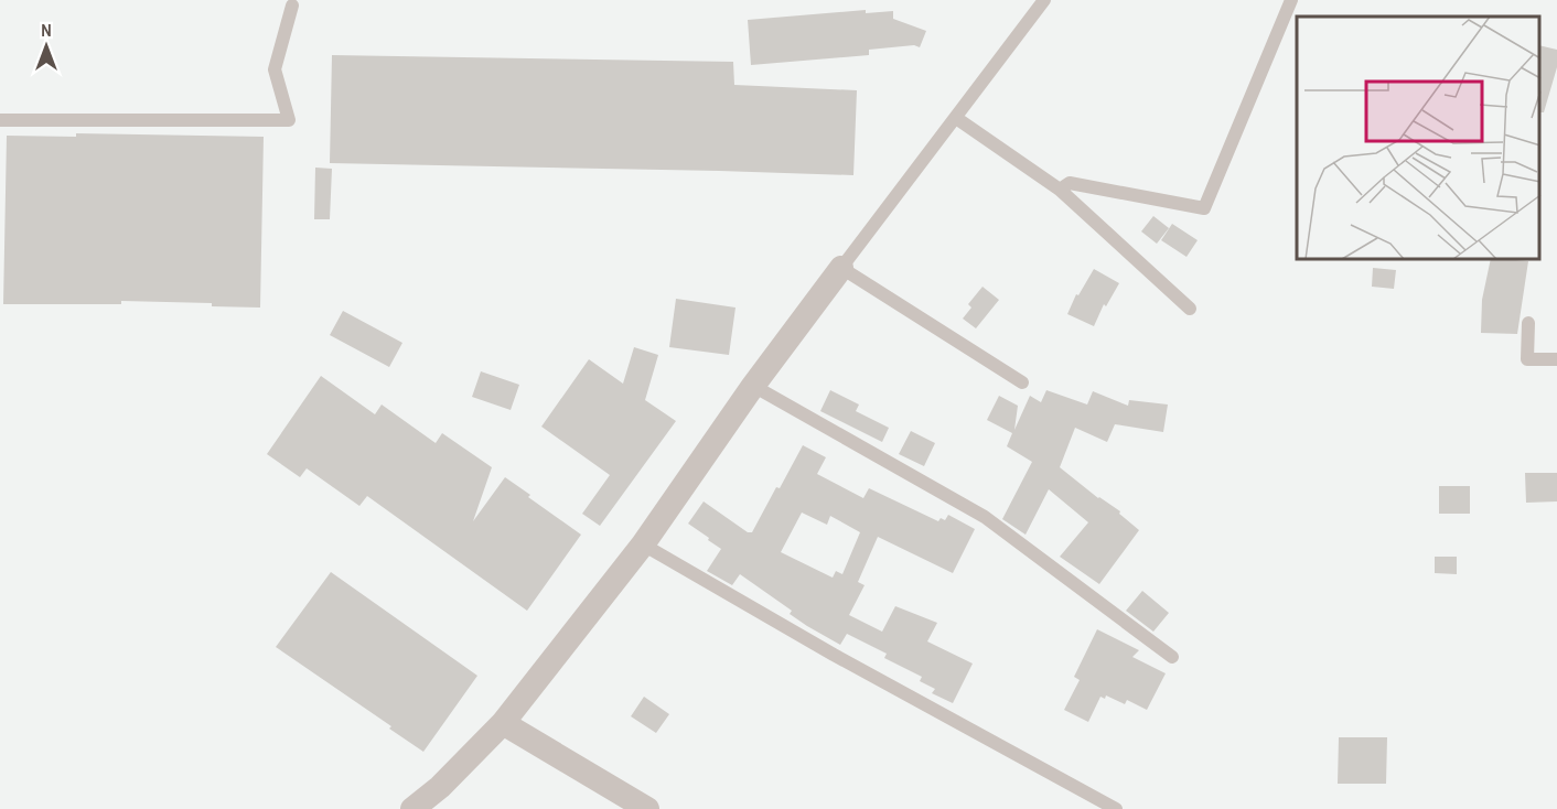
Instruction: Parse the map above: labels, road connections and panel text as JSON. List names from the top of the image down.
{
  "north": "top"
}
